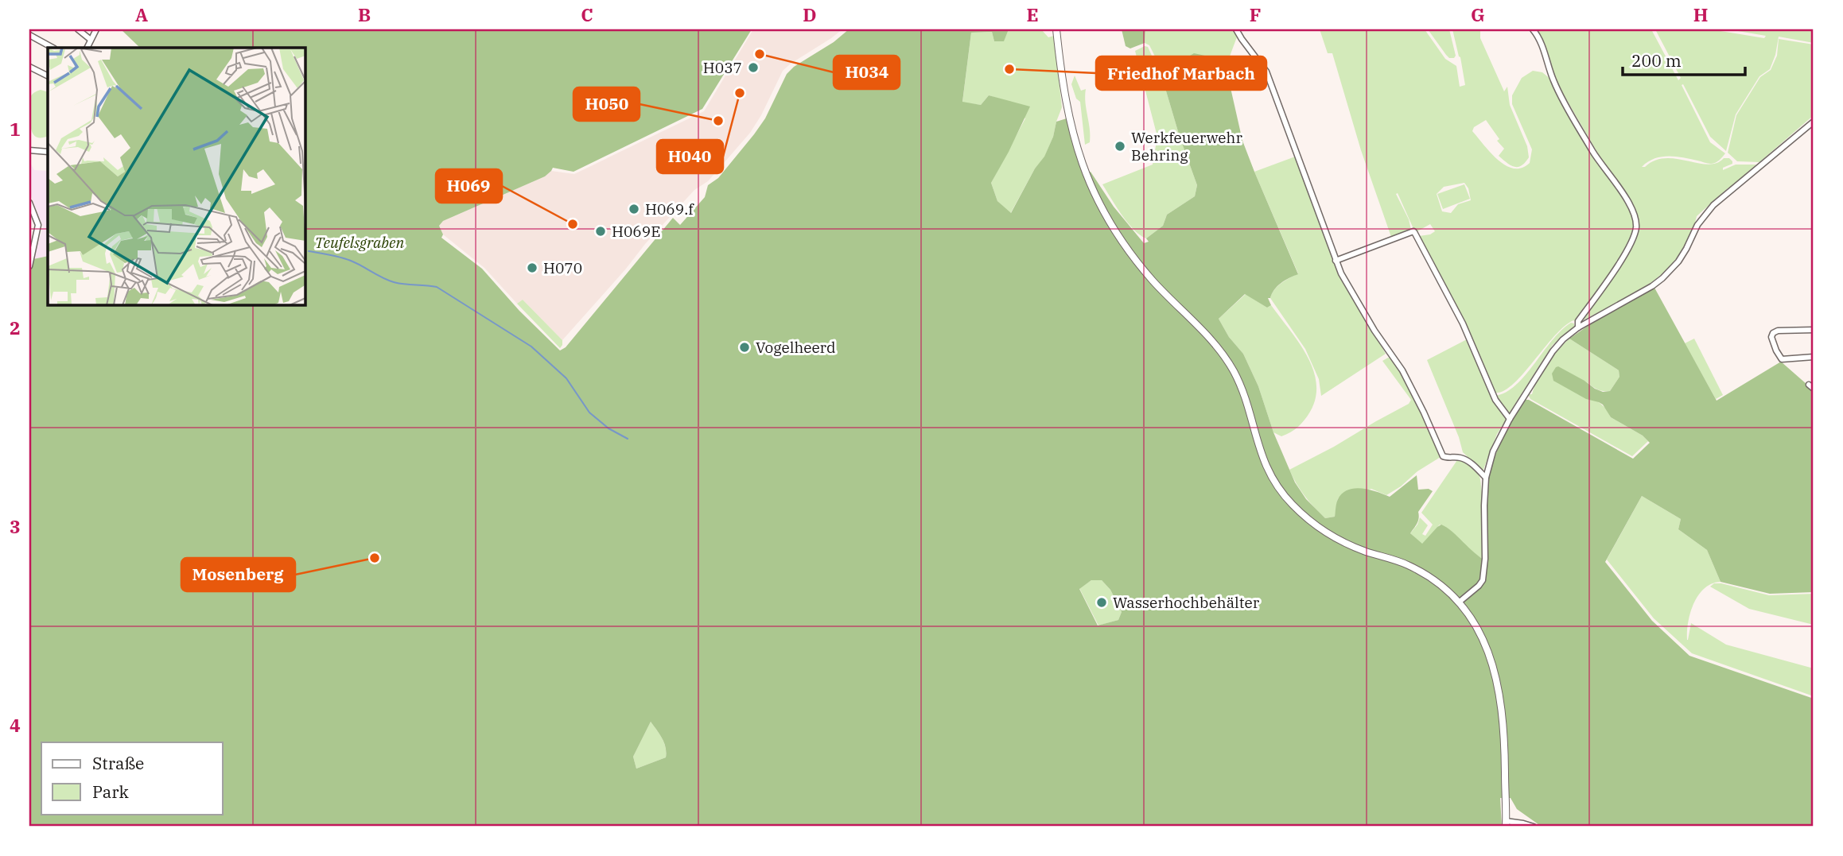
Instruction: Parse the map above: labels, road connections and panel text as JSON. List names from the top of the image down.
{
  "parks": ["Teufelsgraben"],
  "places": [
    "H034",
    "H037",
    "Friedhof Marbach",
    "H040",
    "H050",
    "Werkfeuerwehr Behring",
    "H069.f",
    "H069",
    "H069E",
    "H070",
    "Vogelheerd",
    "Mosenberg",
    "Wasserhochbehälter"
  ],
  "legend": ["Straße", "Park"],
  "scale_bar": "200 m",
  "grid": {
    "columns": [
      "A",
      "B",
      "C",
      "D",
      "E",
      "F",
      "G",
      "H"
    ],
    "rows": [
      "1",
      "2",
      "3",
      "4"
    ]
  }
}
